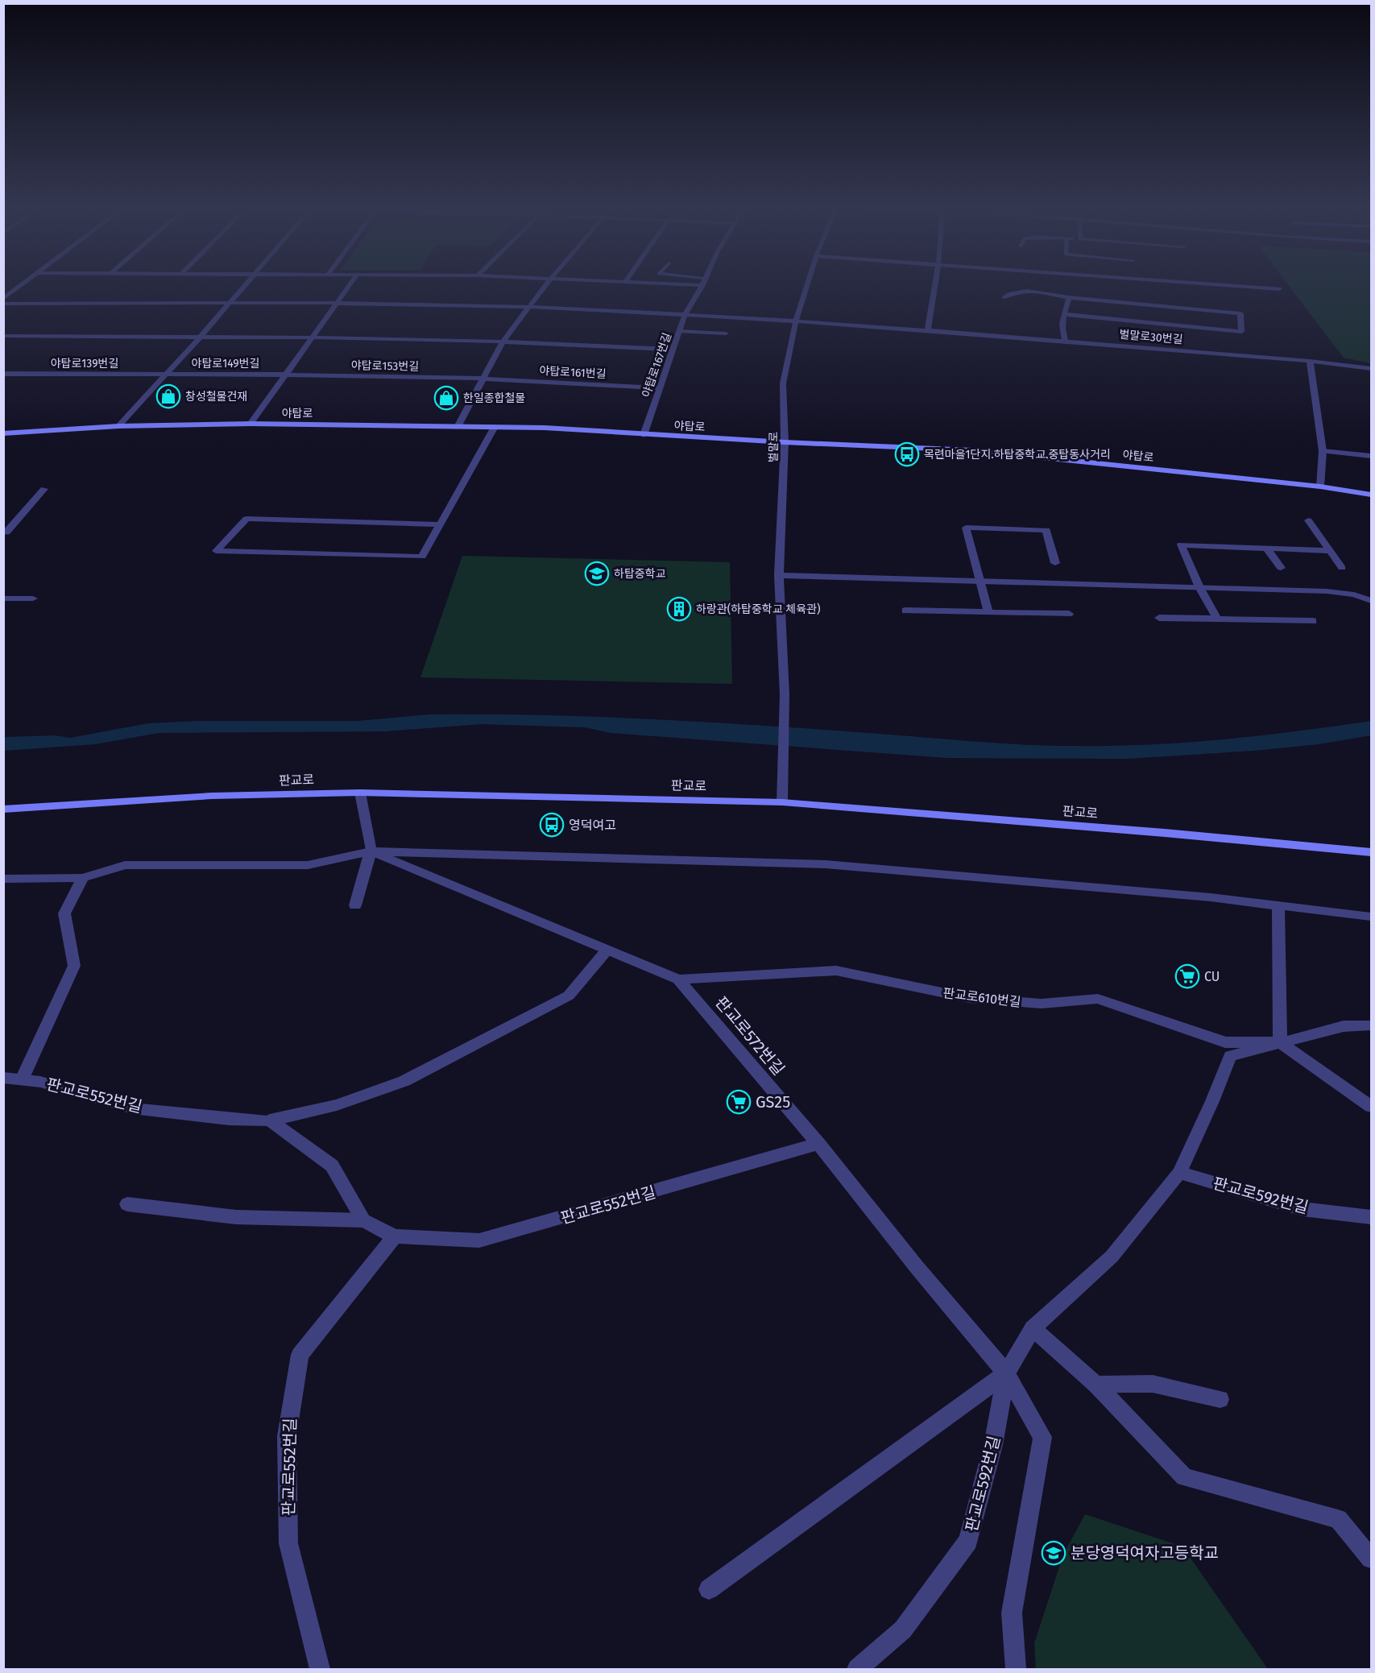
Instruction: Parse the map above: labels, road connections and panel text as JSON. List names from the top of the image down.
{
  "streets": {
    "street": [
      "벌말로30번길",
      "야탑로139번길",
      "야탑로149번길",
      "야탑로167번길",
      "야탑로153번길",
      "야탑로161번길",
      "야탑로",
      "벌말로",
      "판교로",
      "판교로610번길",
      "판교로572번길",
      "판교로552번길",
      "판교로592번길"
    ]
  },
  "crossings": [
    ["벌말로30번길", "야탑로149번길"],
    ["벌말로30번길", "야탑로167번길"],
    ["벌말로30번길", "벌말로"],
    ["야탑로139번길", "야탑로149번길"],
    ["야탑로149번길", "야탑로153번길"],
    ["야탑로149번길", "야탑로"],
    ["야탑로167번길", "야탑로161번길"],
    ["야탑로167번길", "야탑로"],
    ["야탑로153번길", "야탑로161번길"],
    ["야탑로", "벌말로"],
    ["벌말로", "판교로"],
    ["판교로610번길", "판교로572번길"],
    ["판교로610번길", "판교로592번길"],
    ["판교로572번길", "판교로552번길"],
    ["판교로572번길", "판교로592번길"]
  ],
  "places": {
    "shop": ["창성철물건재", "한일종합철물"],
    "bus stop": ["목련마을1단지.하탑중학교.중탑동사거리", "영덕여고"],
    "school or university": ["하탑중학교", "분당영덕여자고등학교"],
    "building": ["하랑관(하탑중학교 체육관)"],
    "supermarket": ["CU", "GS25"]
  }
}
